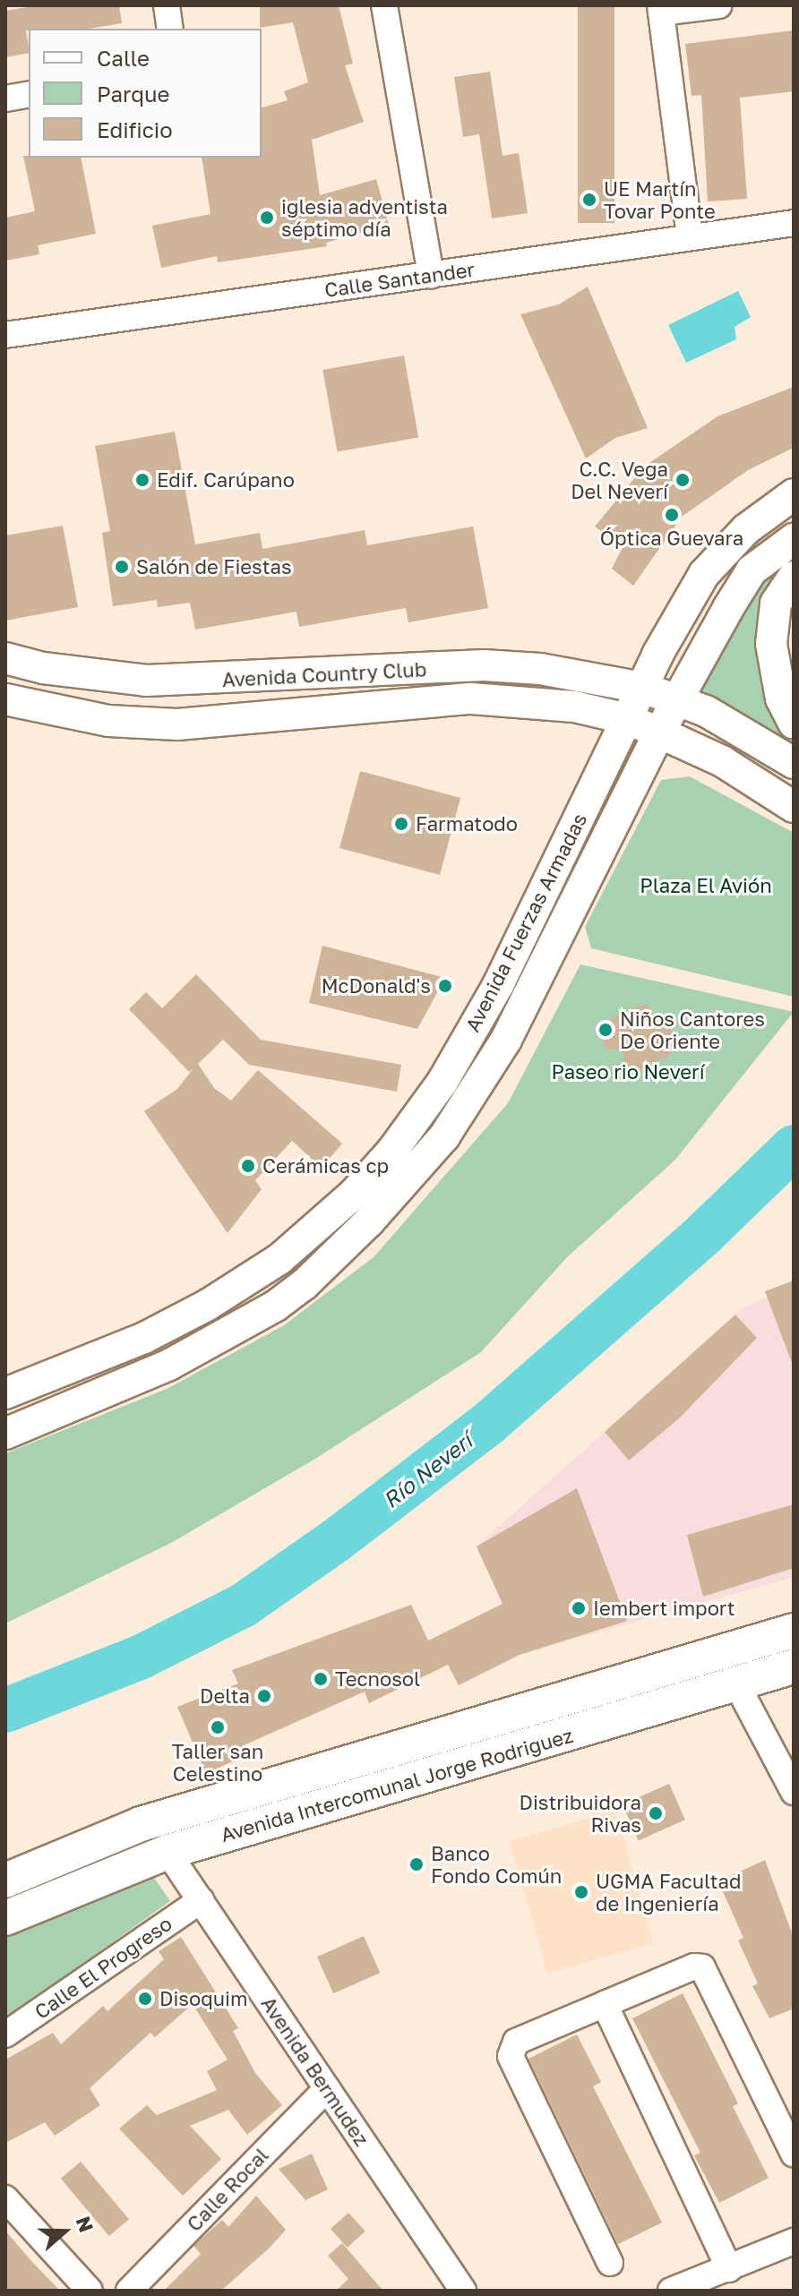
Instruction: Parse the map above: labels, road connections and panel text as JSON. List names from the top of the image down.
{
  "streets": {
    "main road": ["Avenida Intercomunal Jorge Rodriguez"],
    "street": [
      "Calle Santander",
      "Avenida Country Club",
      "Avenida Fuerzas Armadas",
      "Calle El Progreso",
      "Avenida Bermudez",
      "Calle Rocal"
    ]
  },
  "crossings": [
    ["Avenida Country Club", "Avenida Fuerzas Armadas"],
    ["Avenida Intercomunal Jorge Rodriguez", "Avenida Bermudez"],
    ["Calle El Progreso", "Avenida Bermudez"],
    ["Avenida Bermudez", "Calle Rocal"]
  ],
  "water": ["Río Neverí"],
  "parks": ["Plaza El Avión", "Paseo rio Neverí"],
  "places": [
    "UE Martín Tovar Ponte",
    "iglesia adventista séptimo día",
    "Edif. Carúpano",
    "C.C. Vega Del Neverí",
    "Óptica Guevara",
    "Salón de Fiestas",
    "Farmatodo",
    "McDonald's",
    "Niños Cantores De Oriente",
    "Cerámicas cp",
    "Iembert import",
    "Tecnosol",
    "Delta",
    "Taller san Celestino",
    "Distribuidora Rivas",
    "Banco Fondo Común",
    "UGMA Facultad de Ingeniería",
    "Disoquim"
  ],
  "legend": ["Calle", "Parque", "Edificio"],
  "north": "right"
}
